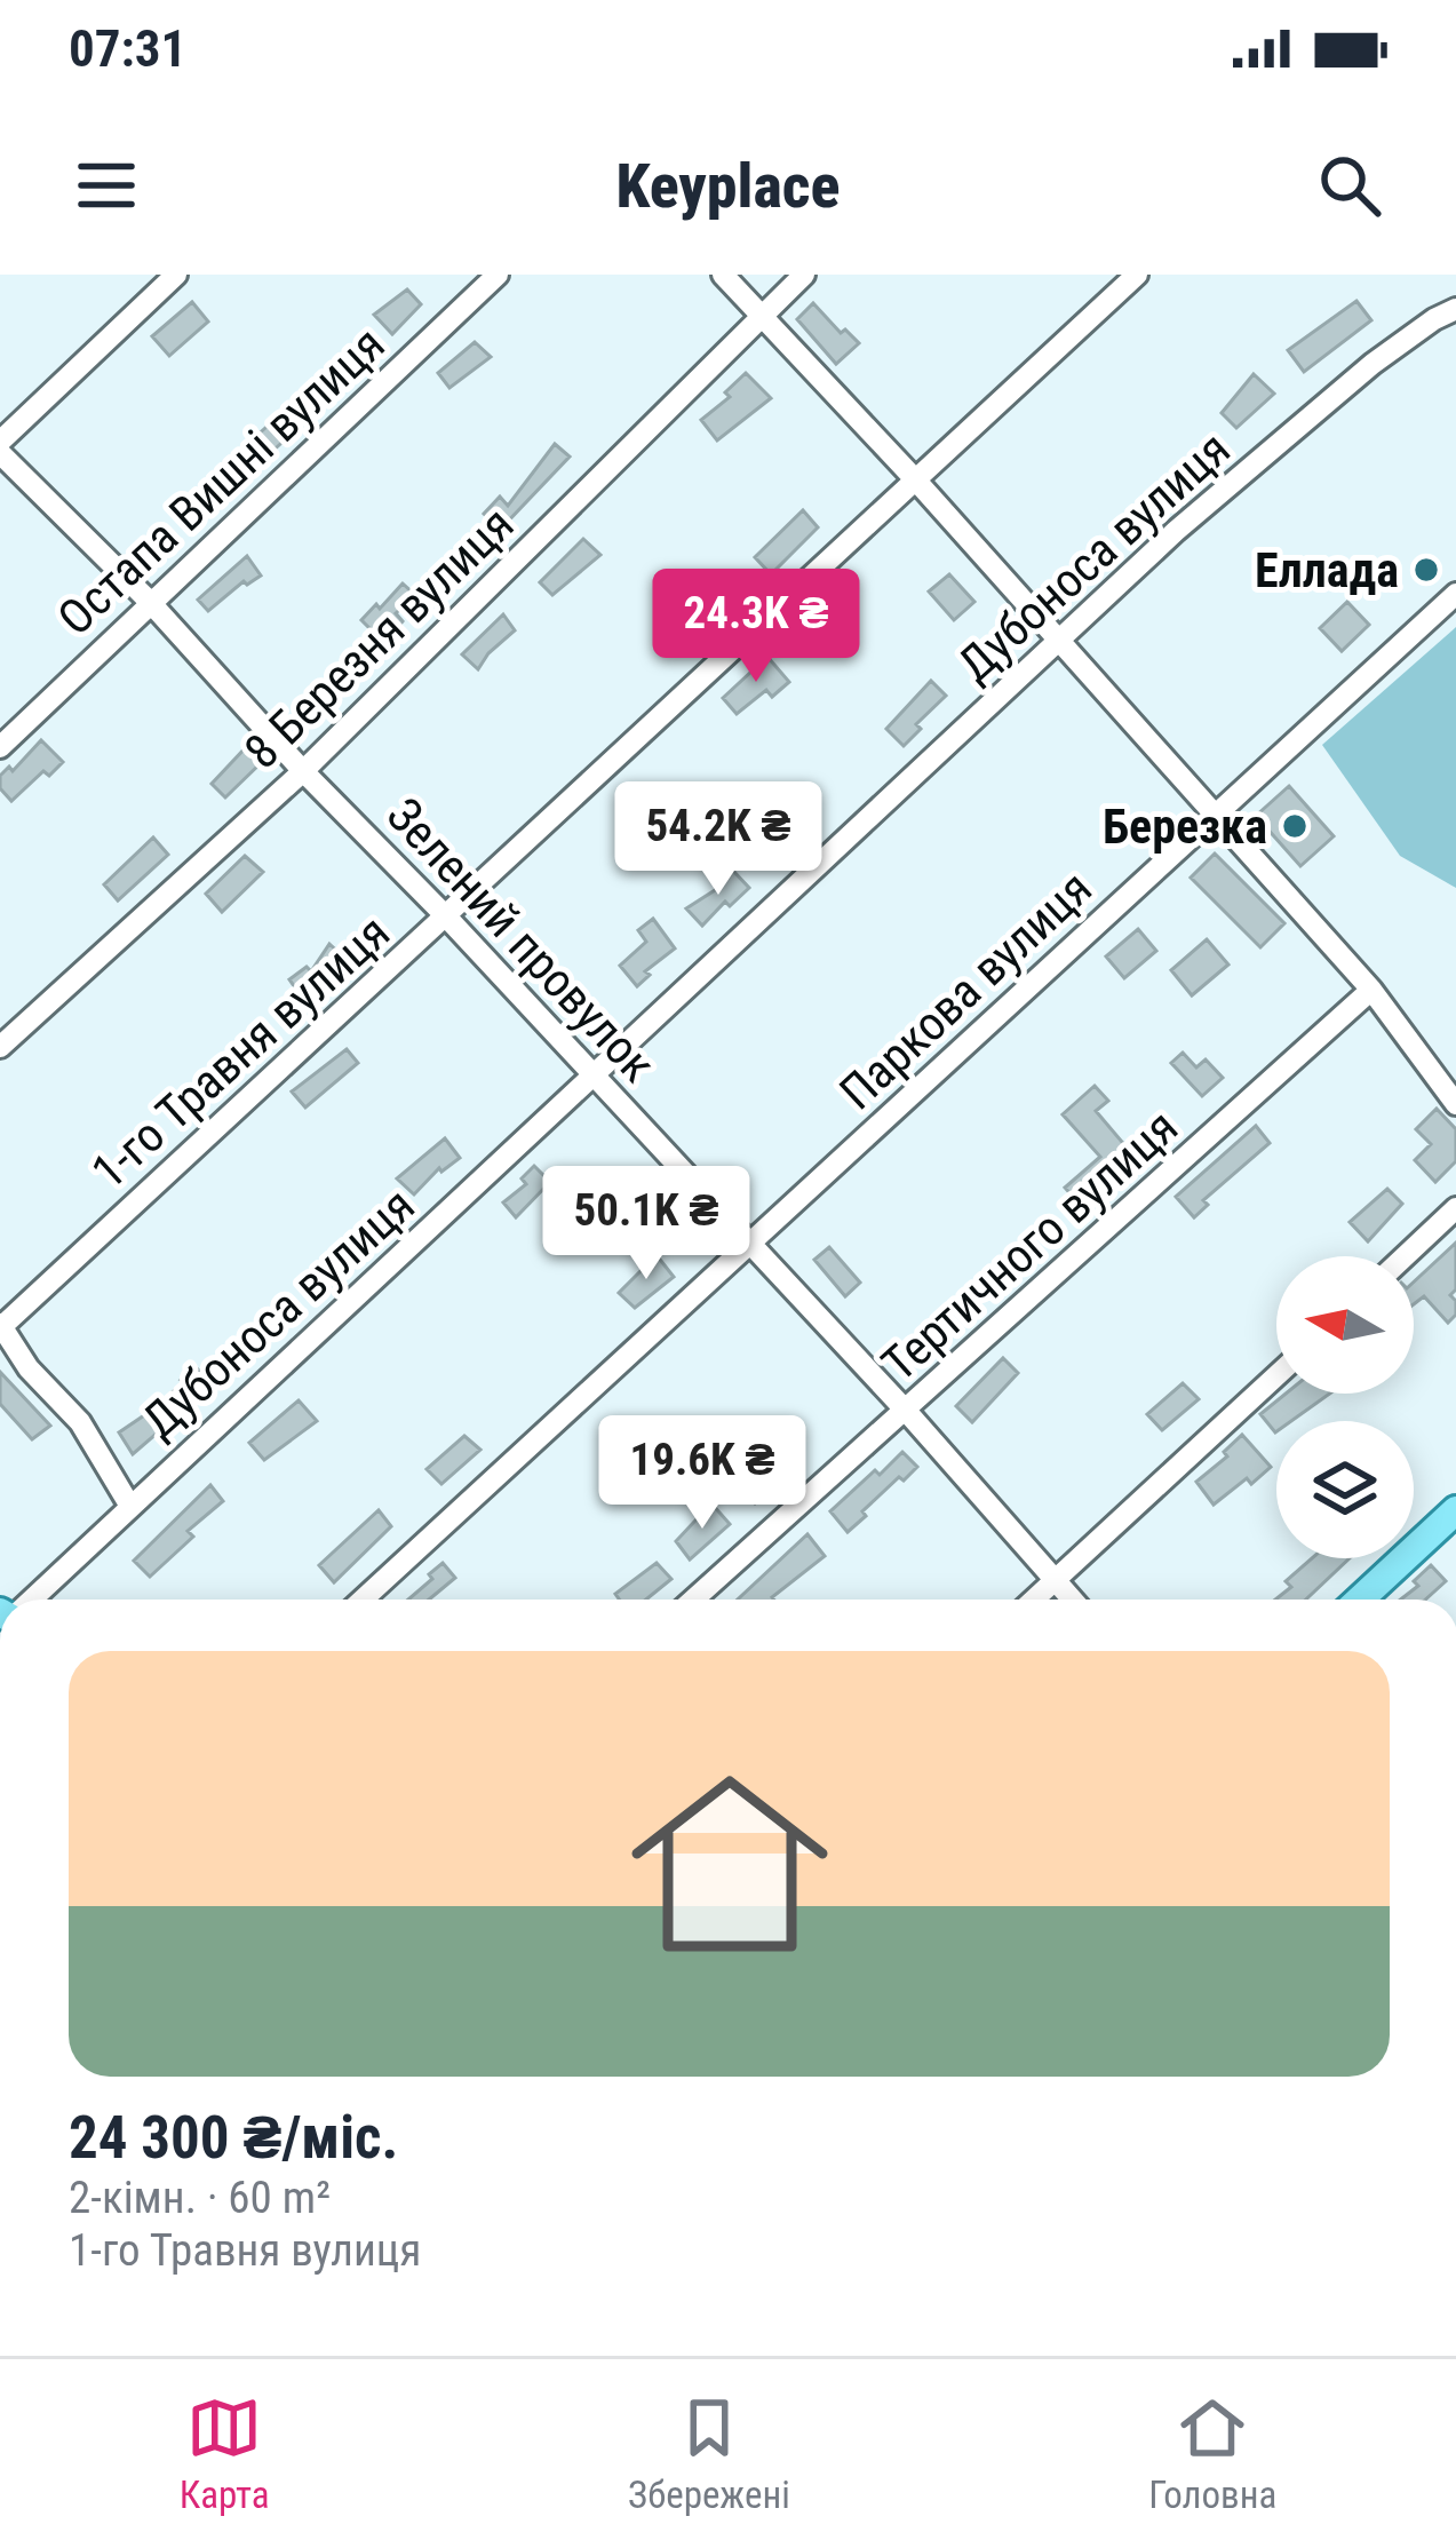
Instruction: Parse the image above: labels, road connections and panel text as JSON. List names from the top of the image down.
{
  "streets": {
    "street": [
      "Остапа Вишні вулиця",
      "Дубоноса вулиця",
      "8 Березня вулиця",
      "Зелений провулок",
      "Паркова вулиця",
      "1-го Травня вулиця",
      "Тертичного вулиця"
    ]
  },
  "crossings": [
    ["Остапа Вишні вулиця", "Зелений провулок"],
    ["Дубоноса вулиця", "Зелений провулок"],
    ["8 Березня вулиця", "Зелений провулок"],
    ["Зелений провулок", "Паркова вулиця"],
    ["Зелений провулок", "1-го Травня вулиця"],
    ["Зелений провулок", "Тертичного вулиця"]
  ],
  "places": ["Еллада", "Березка"],
  "north": "left",
  "page": {
    "status": "07:31",
    "header": "Keyplace",
    "price": [
      "24.3K ₴",
      "54.2K ₴",
      "50.1K ₴",
      "19.6K ₴"
    ],
    "list": [
      {
        "name": "24 300 ₴/міс.",
        "note": "2-кімн. · 60 m² · 1-го Травня вулиця"
      }
    ],
    "tabs": ["Карта", "Збережені", "Головна"]
  }
}
